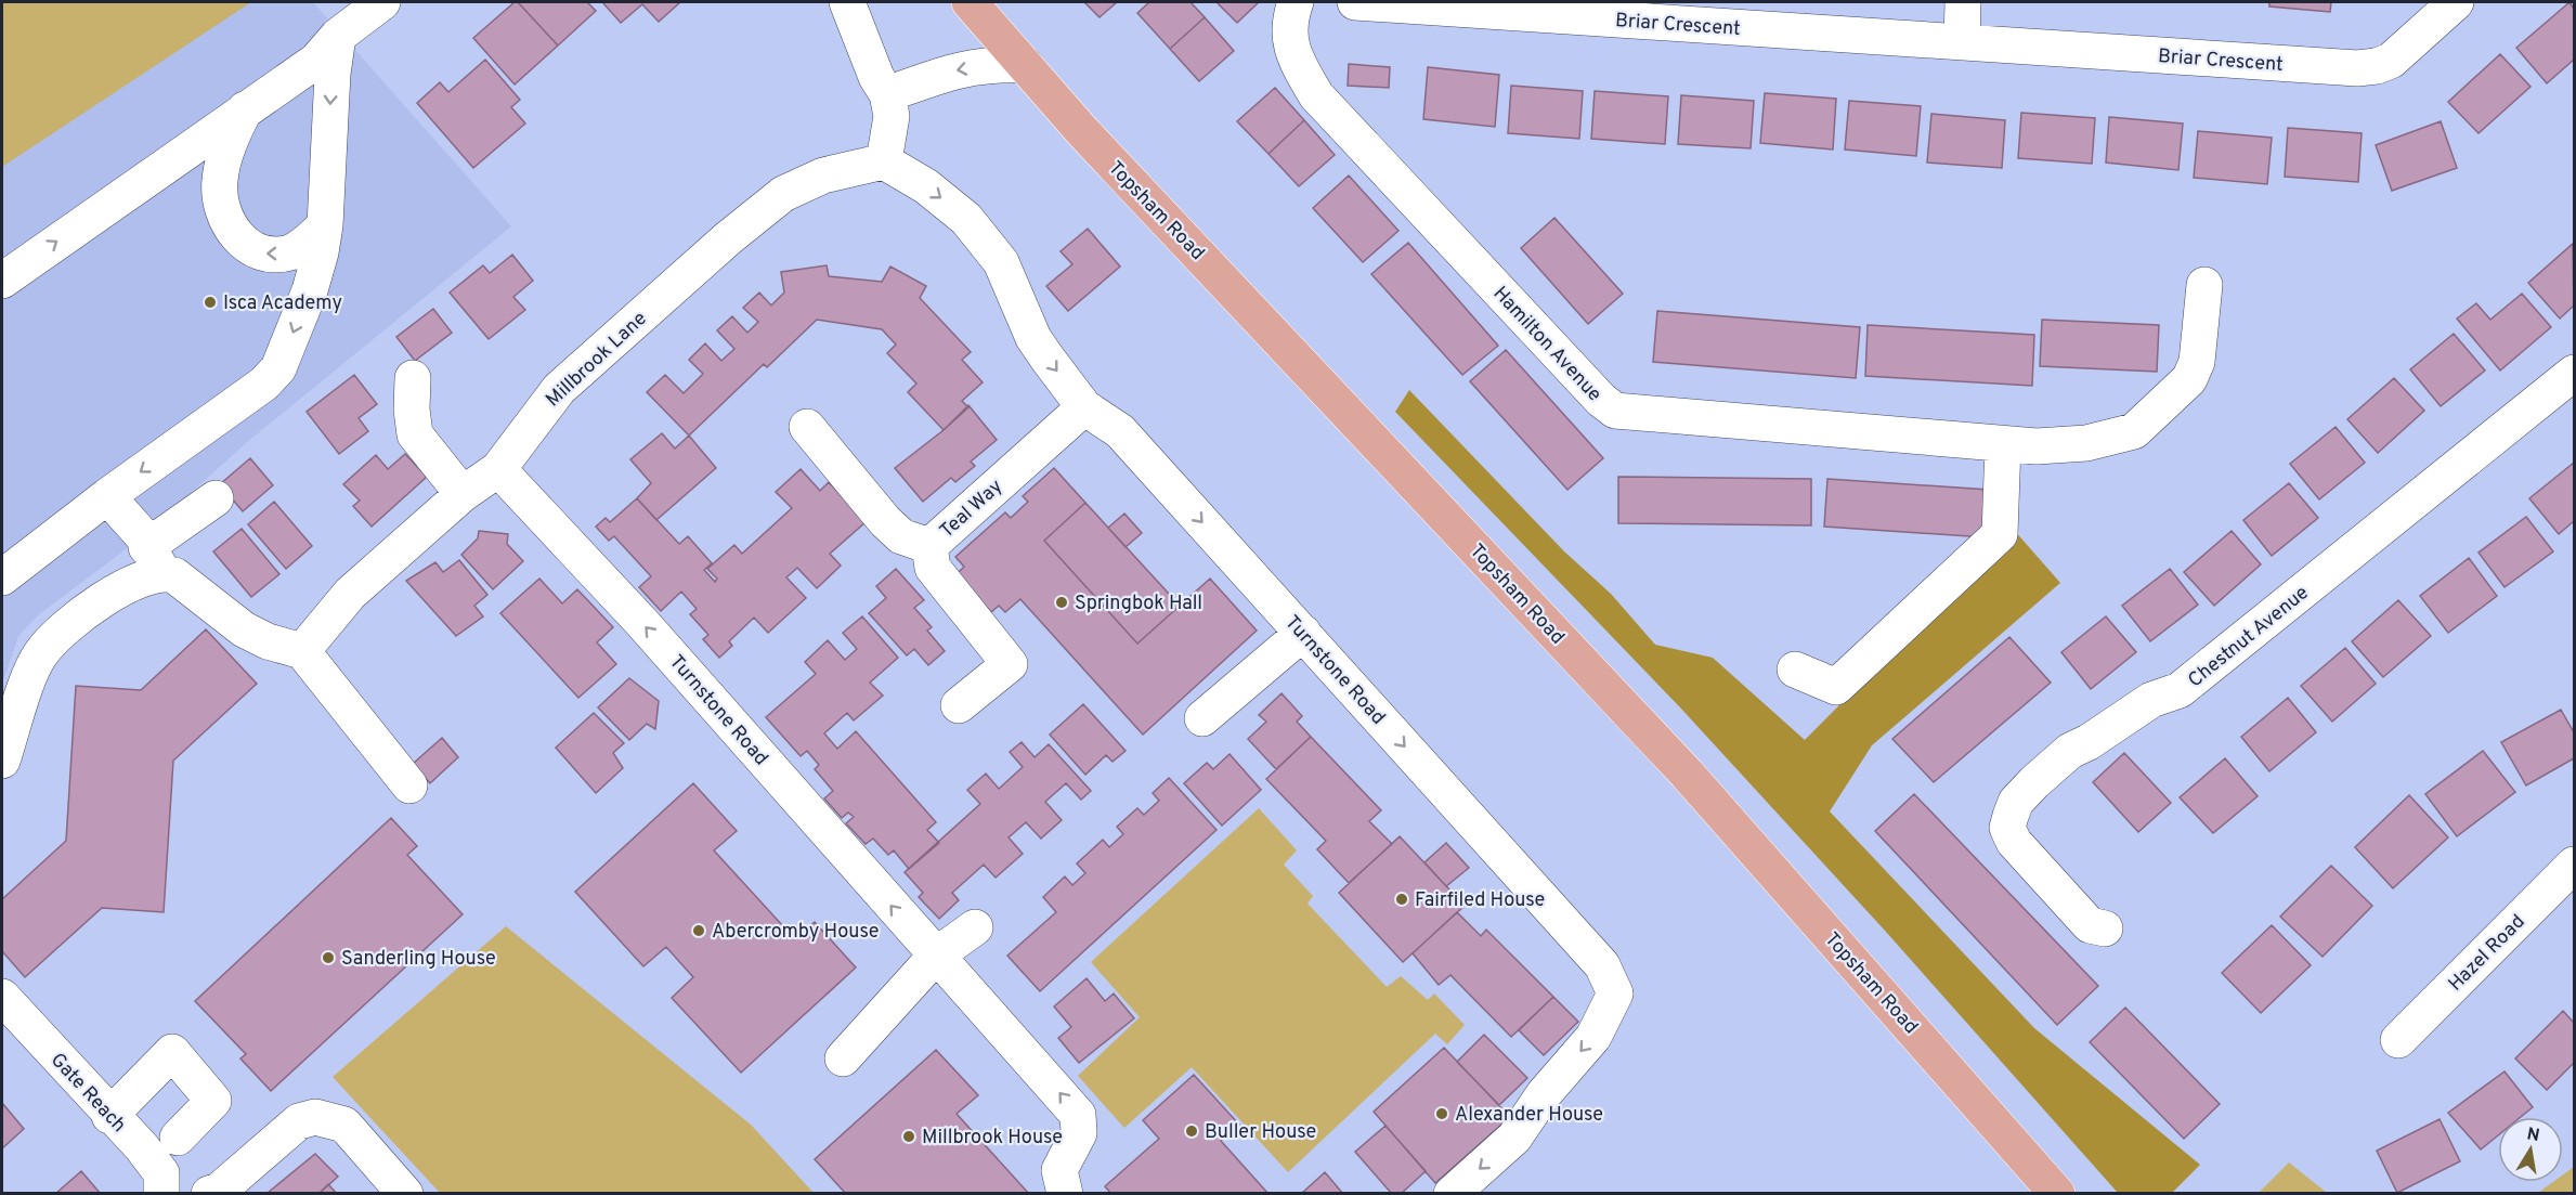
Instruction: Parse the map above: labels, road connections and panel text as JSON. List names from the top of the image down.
{
  "streets": {
    "main road": ["Topsham Road"],
    "street": [
      "Briar Crescent",
      "Hamilton Avenue",
      "Millbrook Lane",
      "Teal Way",
      "Chestnut Avenue",
      "Turnstone Road",
      "Hazel Road",
      "Gate Reach"
    ]
  },
  "crossings": [
    ["Millbrook Lane", "Turnstone Road"],
    ["Teal Way", "Turnstone Road"]
  ],
  "places": [
    "Isca Academy",
    "Springbok Hall",
    "Fairfiled House",
    "Abercromby House",
    "Sanderling House",
    "Alexander House",
    "Buller House",
    "Millbrook House"
  ],
  "north": "top"
}
